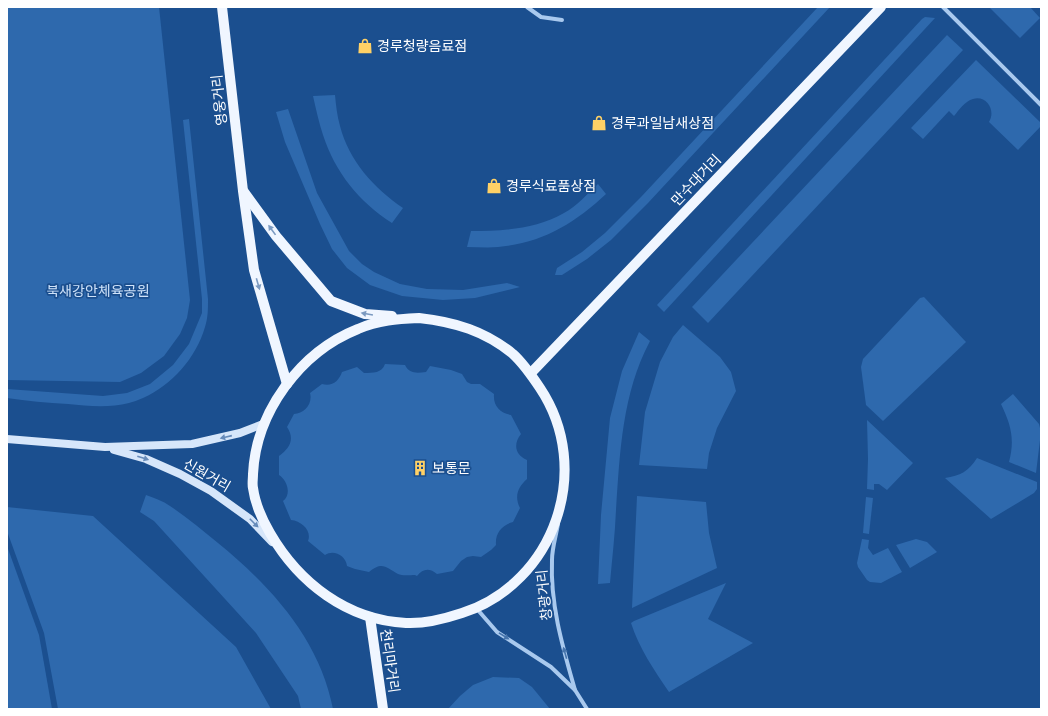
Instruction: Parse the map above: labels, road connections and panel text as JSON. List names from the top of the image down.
{
  "streets": {
    "main road": [
      "영웅거리",
      "만수대거리",
      "신원거리",
      "천리마거리"
    ],
    "street": ["창광거리"]
  },
  "one_way": ["영웅거리"],
  "parks": ["북새강안체육공원"],
  "places": {
    "shop": ["경루청량음료점", "경루과일남새상점", "경루식료품상점"],
    "building": ["보통문"]
  }
}
